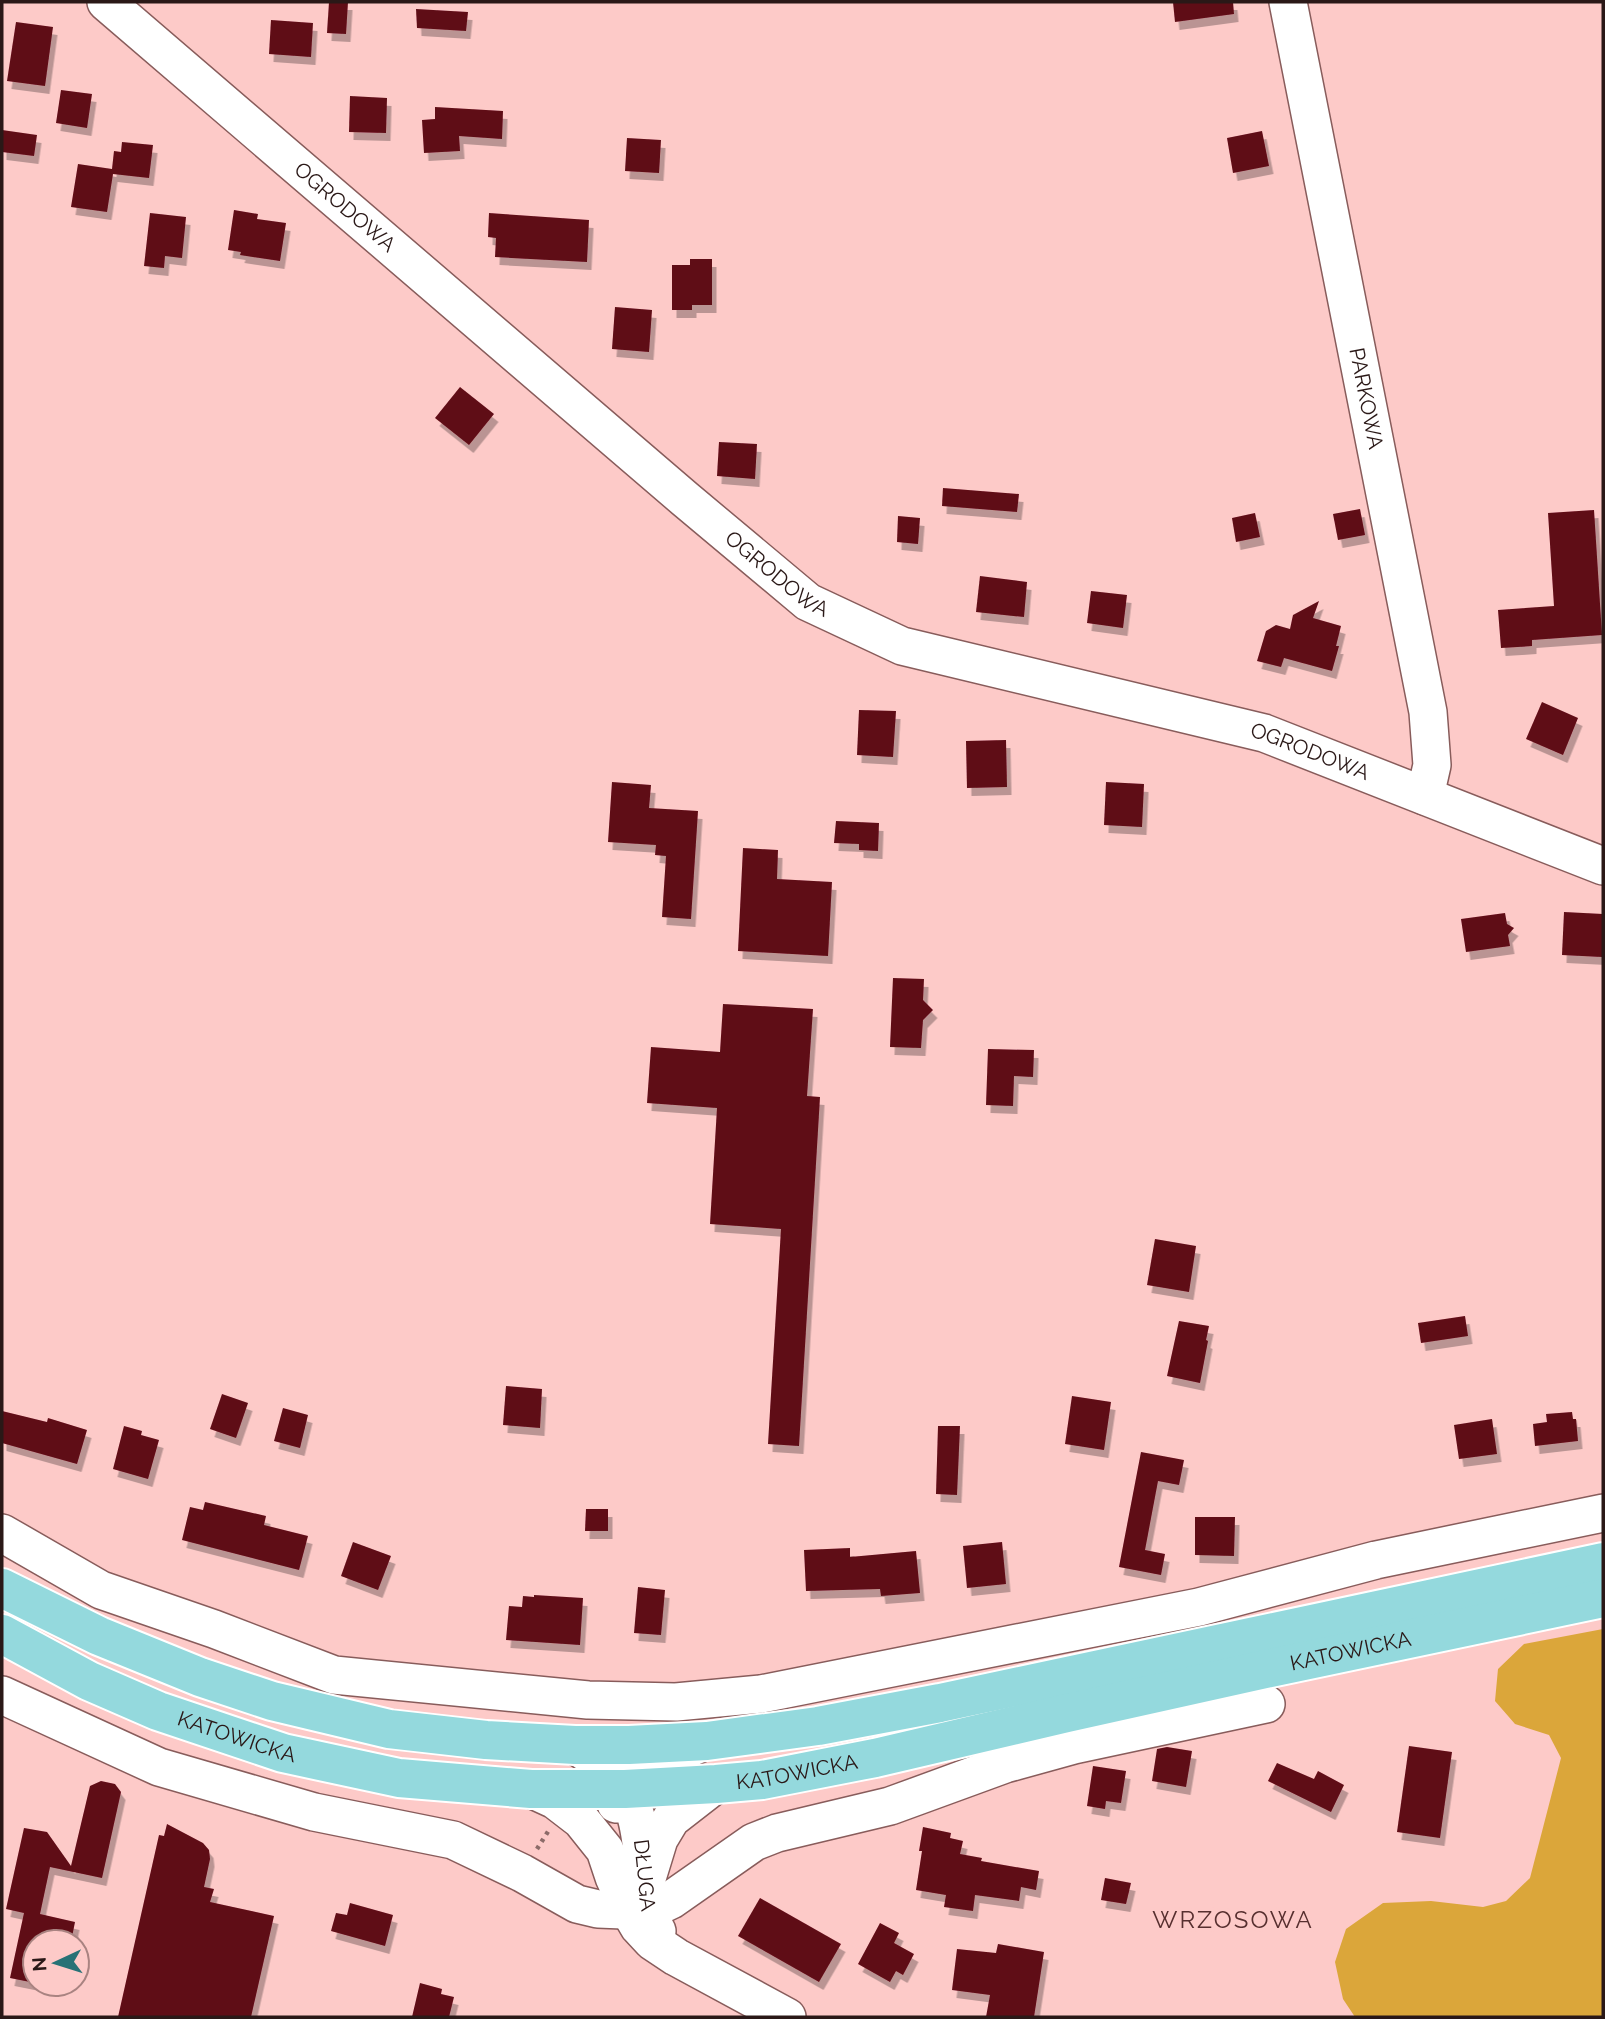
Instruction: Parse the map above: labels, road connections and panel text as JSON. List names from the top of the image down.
{
  "streets": {
    "main road": ["KATOWICKA"],
    "street": ["OGRODOWA", "PARKOWA", "DŁUGA"]
  },
  "crossings": [
    ["OGRODOWA", "PARKOWA"],
    ["KATOWICKA", "DŁUGA"]
  ],
  "districts": ["WRZOSOWA"],
  "north": "left"
}
